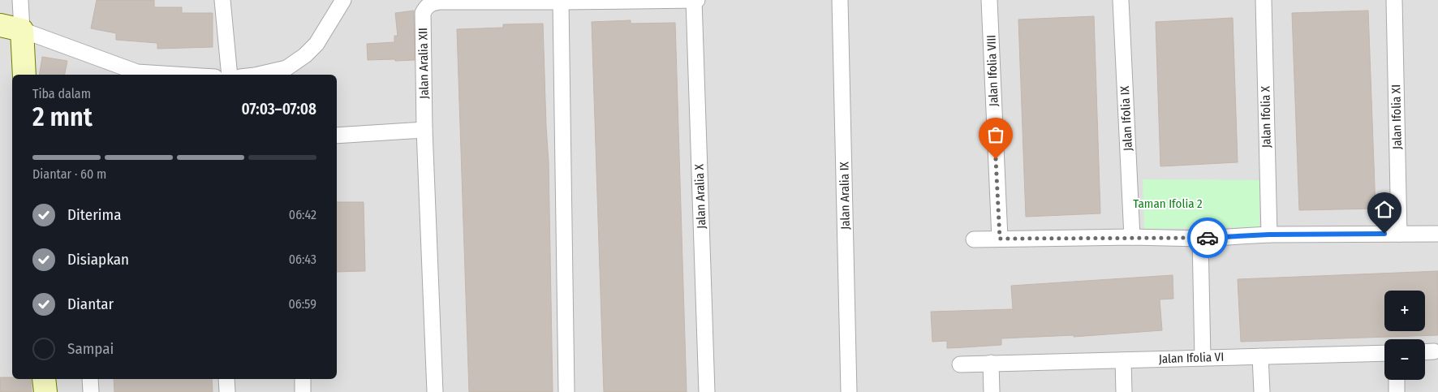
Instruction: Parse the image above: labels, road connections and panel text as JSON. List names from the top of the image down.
{
  "streets": {
    "street": [
      "Jalan Aralia XII",
      "Jalan Ifolia VIII",
      "Jalan Ifolia X",
      "Jalan Ifolia XI",
      "Jalan Ifolia IX",
      "Jalan Aralia IX",
      "Jalan Aralia X",
      "Jalan Ifolia VI"
    ]
  },
  "crossings": [
    ["Jalan Aralia XII", "Jalan Aralia X"]
  ],
  "parks": ["Taman Ifolia 2"],
  "page": {
    "heading": ["2 mnt", "Tiba dalam", "07:03–07:08"],
    "bar": "Diantar · 60 m",
    "list": [
      ["Diterima", "06:42"],
      ["Disiapkan", "06:43"],
      ["Diantar", "06:59"],
      "Sampai"
    ],
    "map_buttons": ["+", "−"]
  }
}
